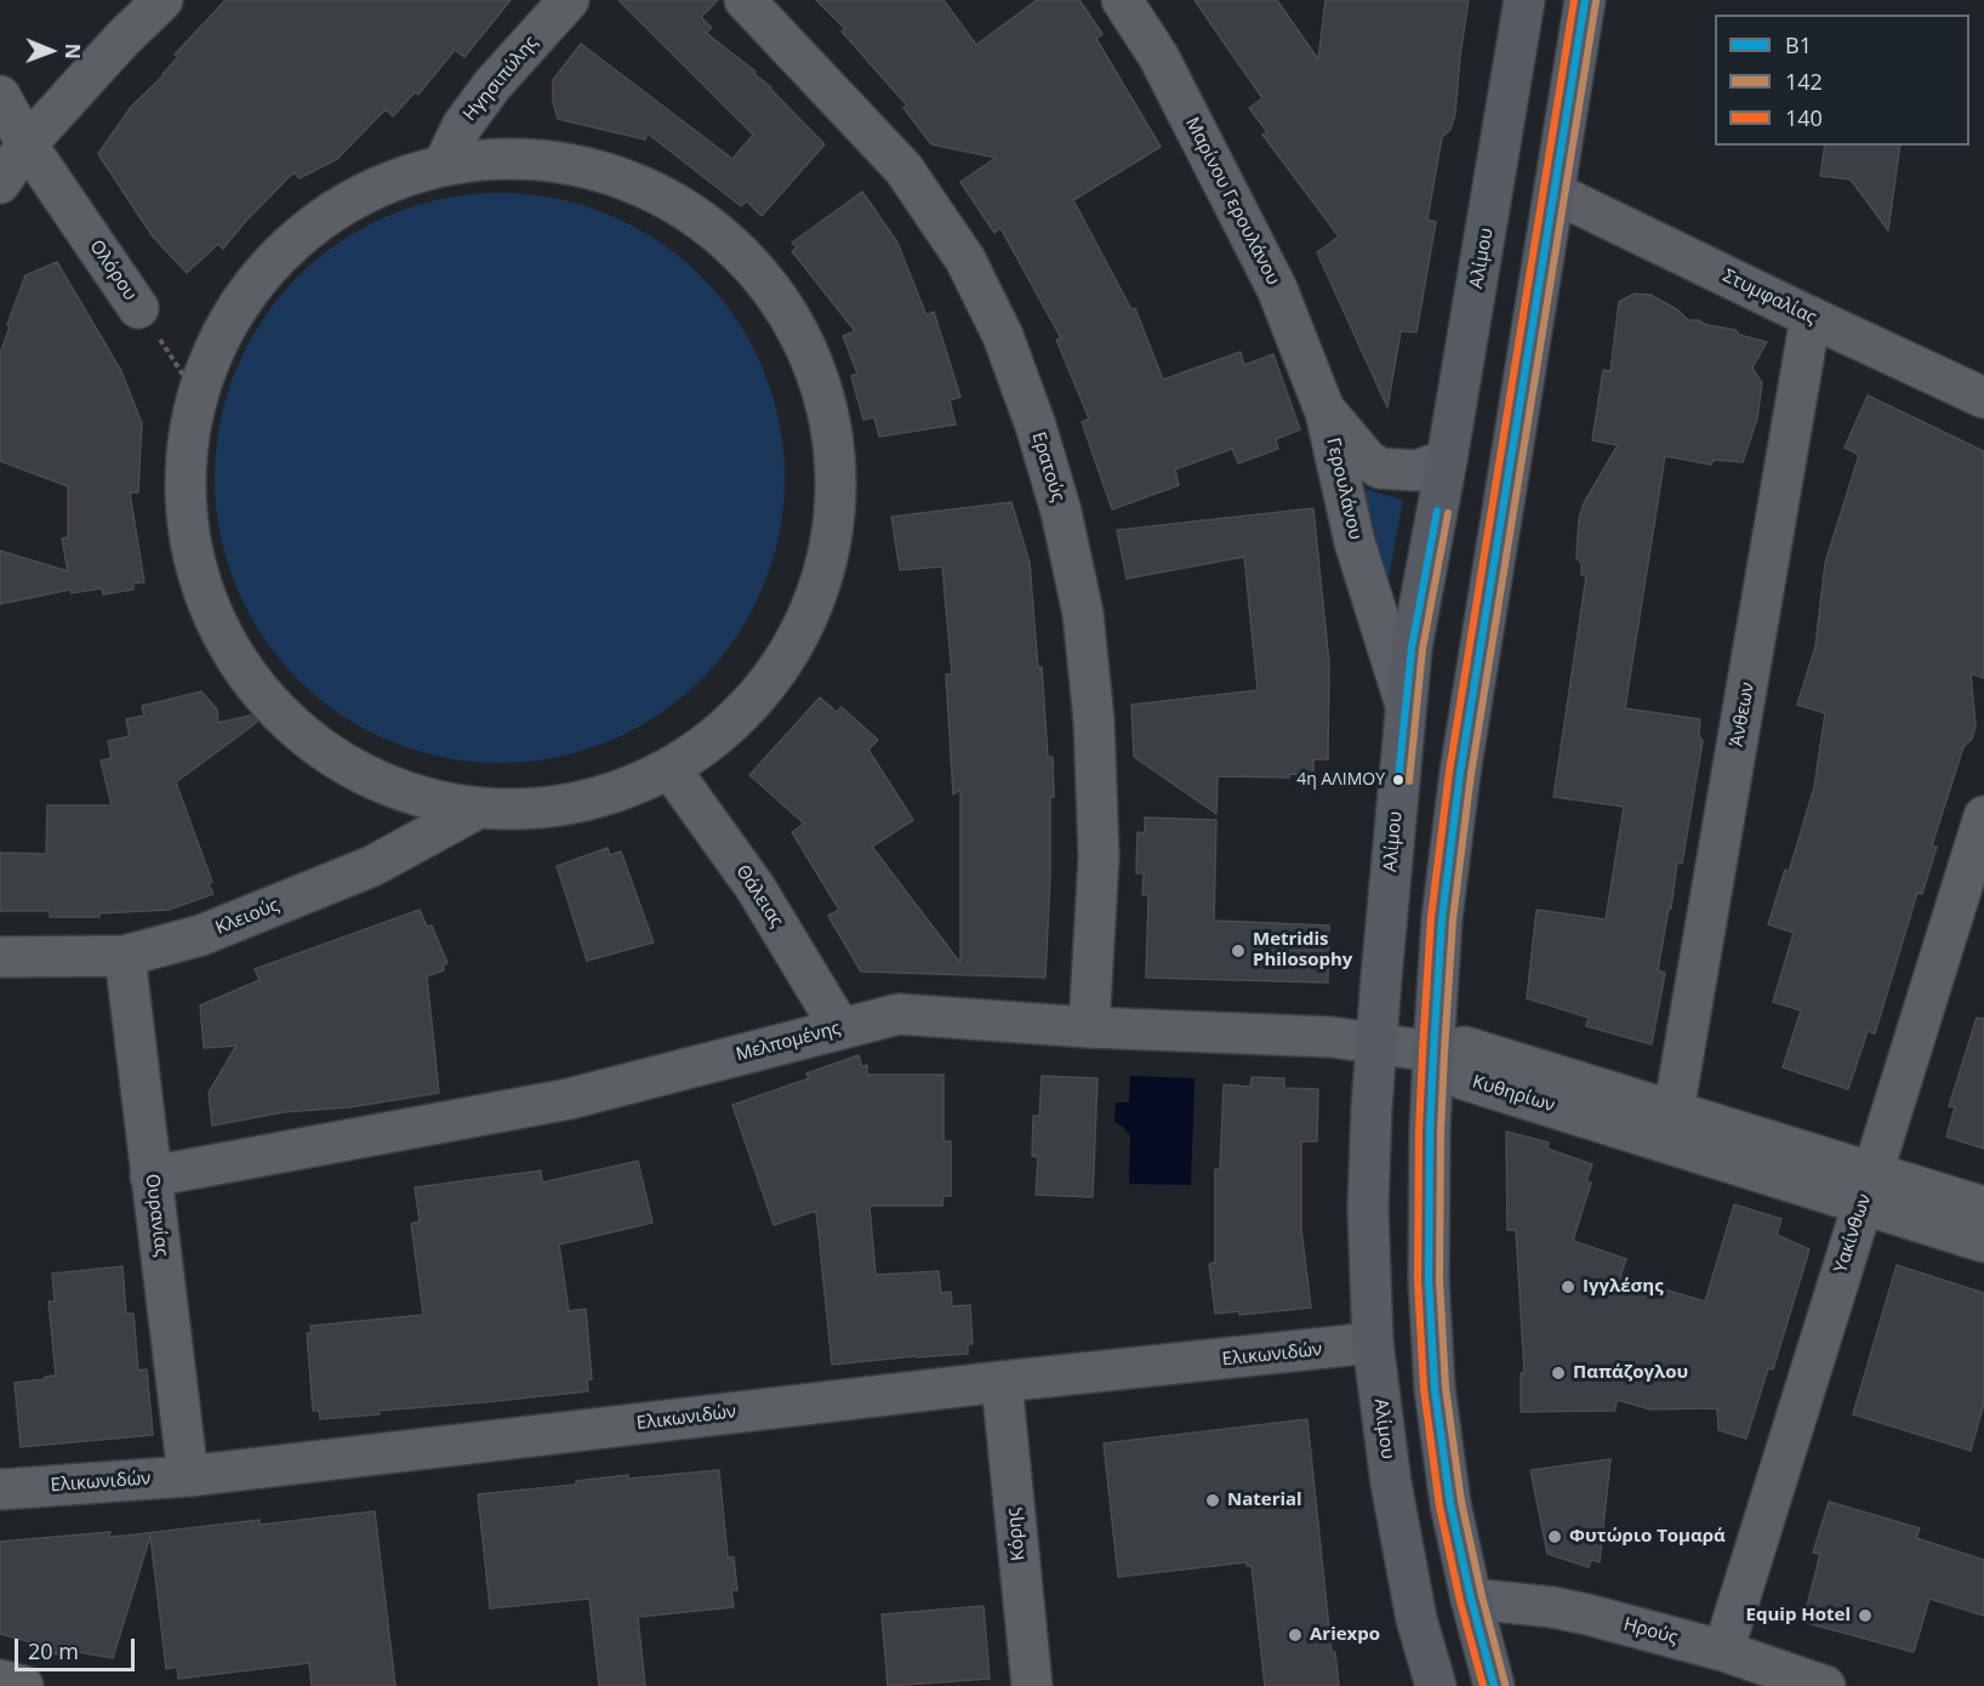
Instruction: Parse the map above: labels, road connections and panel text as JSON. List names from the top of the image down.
{
  "streets": {
    "main road": ["Αλίμου"],
    "street": [
      "Ηγησιπύλης",
      "Μαρίνου Γερουλάνου",
      "Ολόρου",
      "Στυμφαλίας",
      "Ερατούς",
      "Γερουλάνου",
      "Άνθεων",
      "Θάλειας",
      "Κλειούς",
      "Μελπομένης",
      "Κυθηρίων",
      "Ουρανίας",
      "Υακίνθων",
      "Ελικωνιδών",
      "Κόρης",
      "Ηρούς"
    ]
  },
  "crossings": [
    ["Μαρίνου Γερουλάνου", "Γερουλάνου"],
    ["Αλίμου", "Γερουλάνου"],
    ["Αλίμου", "Μελπομένης"],
    ["Αλίμου", "Ελικωνιδών"],
    ["Στυμφαλίας", "Άνθεων"],
    ["Ερατούς", "Μελπομένης"],
    ["Άνθεων", "Κυθηρίων"],
    ["Θάλειας", "Μελπομένης"],
    ["Κλειούς", "Ουρανίας"],
    ["Μελπομένης", "Κυθηρίων"],
    ["Μελπομένης", "Ουρανίας"],
    ["Κυθηρίων", "Υακίνθων"],
    ["Ουρανίας", "Ελικωνιδών"],
    ["Υακίνθων", "Ηρούς"],
    ["Ελικωνιδών", "Κόρης"]
  ],
  "places": [
    "4η ΑΛΙΜΟΥ",
    "Metridis Philosophy",
    "Ιγγλέσης",
    "Παπάζογλου",
    "Naterial",
    "Φυτώριο Τομαρά",
    "Equip Hotel",
    "Ariexpo"
  ],
  "lines": ["transit line Β1", "transit line 140", "transit line 142"],
  "legend": ["Β1", "142", "140"],
  "scale_bar": "20 m",
  "north": "right"
}
